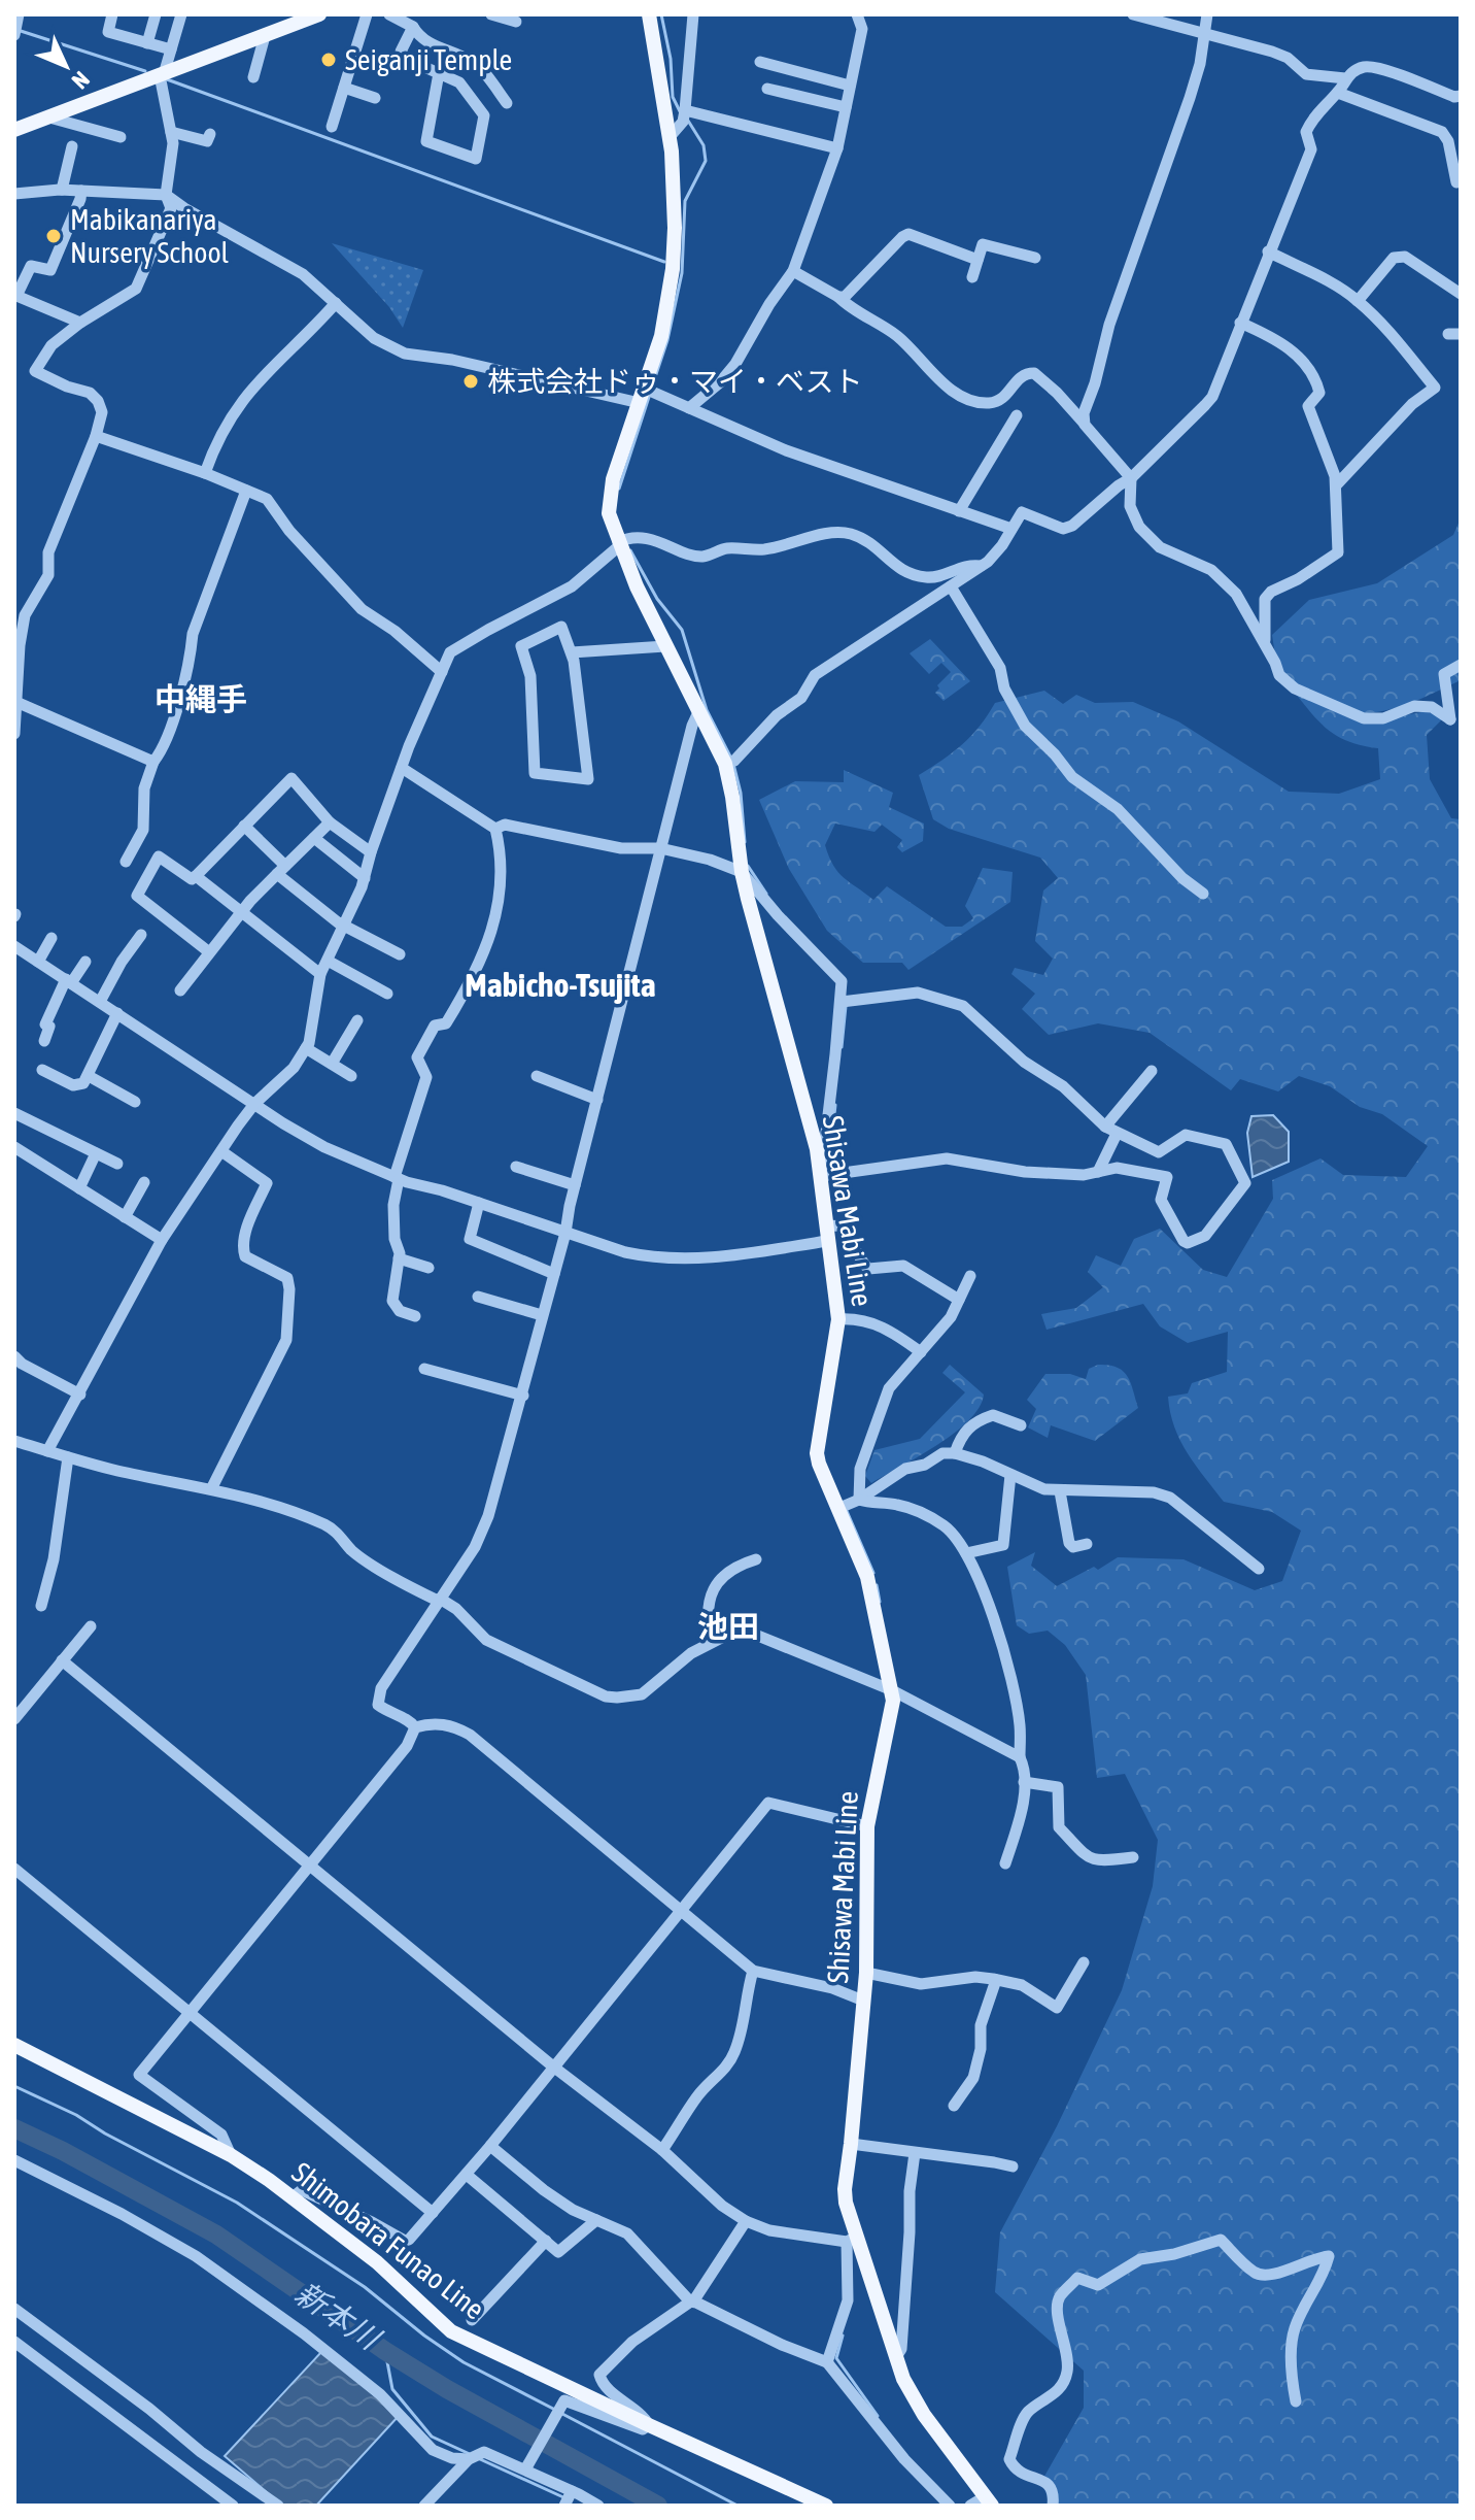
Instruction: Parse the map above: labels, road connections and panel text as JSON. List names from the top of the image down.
{
  "streets": {
    "main road": ["Shisawa Mabi Line", "Shimobara Funao Line"]
  },
  "districts": ["中縄手", "Mabicho-Tsujita", "池田"],
  "water": ["新本川"],
  "places": ["Seiganji Temple", "Mabikanariya Nursery School", "株式会社ドゥ・マイ・ベスト"],
  "north": "bottom right"
}
